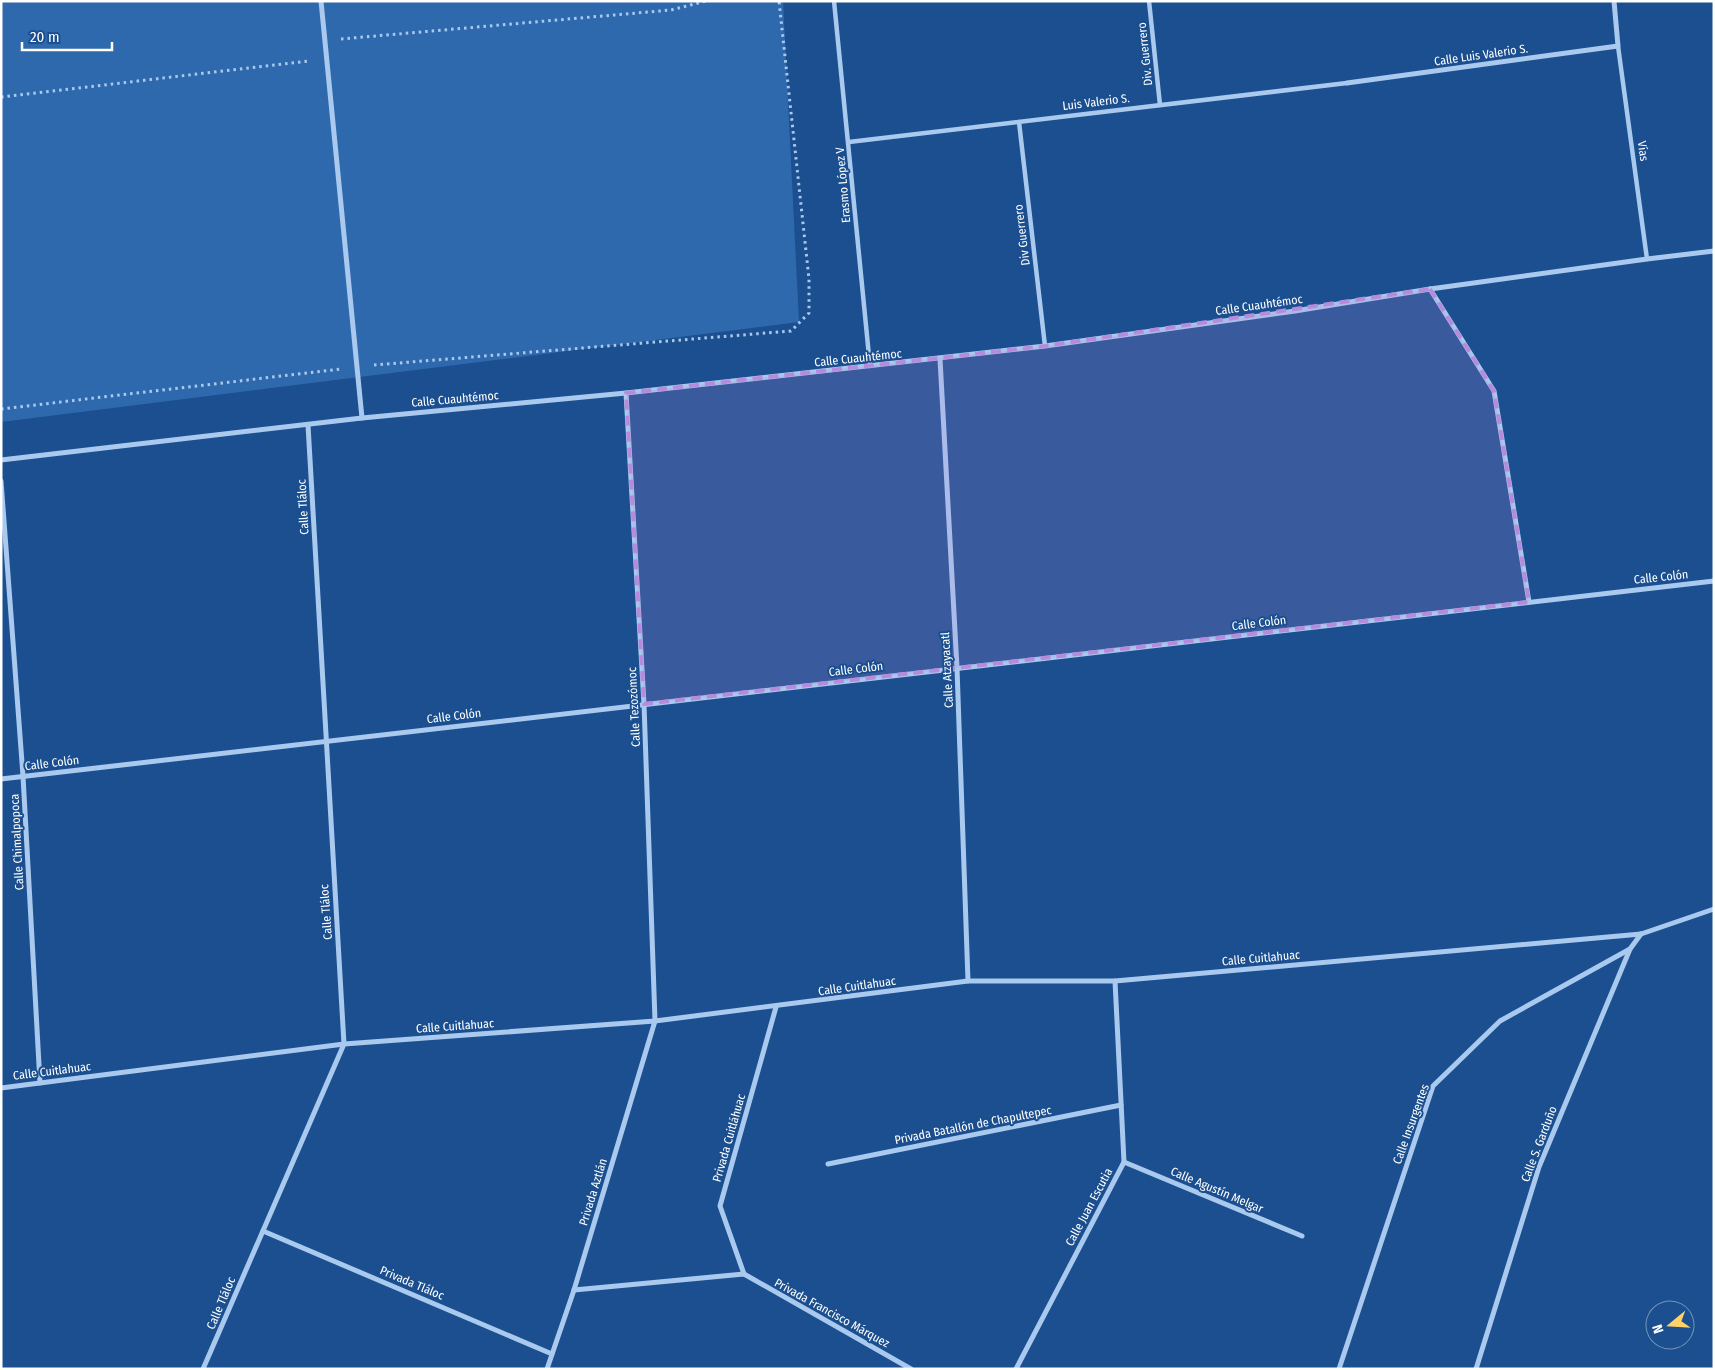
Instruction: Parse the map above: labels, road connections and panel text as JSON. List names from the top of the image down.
{
  "streets": {
    "street": [
      "Div. Guerrero",
      "Calle Luis Valerio S.",
      "Luis Valerio S.",
      "Vías",
      "Erasmo López V",
      "Div Guerrero",
      "Calle Cuauhtémoc",
      "Calle Tláloc",
      "Calle Colón",
      "Calle Atzayacatl",
      "Calle Tezozómoc",
      "Calle Chimalpopoca",
      "Calle Cuitlahuac",
      "Calle Insurgentes",
      "Privada Batallón de Chapultepec",
      "Privada Cuitláhuac",
      "Calle S. Garduño",
      "Calle Agustín Melgar",
      "Privada Aztlán",
      "Calle Juan Escutia",
      "Privada Tláloc",
      "Privada Francisco Márquez"
    ]
  },
  "crossings": [
    ["Div. Guerrero", "Luis Valerio S."],
    ["Calle Luis Valerio S.", "Luis Valerio S."],
    ["Calle Luis Valerio S.", "Vías"],
    ["Luis Valerio S.", "Erasmo López V"],
    ["Luis Valerio S.", "Div Guerrero"],
    ["Vías", "Calle Cuauhtémoc"],
    ["Erasmo López V", "Calle Cuauhtémoc"],
    ["Div Guerrero", "Calle Cuauhtémoc"],
    ["Calle Cuauhtémoc", "Calle Tláloc"],
    ["Calle Cuauhtémoc", "Calle Atzayacatl"],
    ["Calle Cuauhtémoc", "Calle Tezozómoc"],
    ["Calle Tláloc", "Calle Colón"],
    ["Calle Tláloc", "Calle Cuitlahuac"],
    ["Calle Tláloc", "Privada Tláloc"],
    ["Calle Colón", "Calle Atzayacatl"],
    ["Calle Colón", "Calle Tezozómoc"],
    ["Calle Colón", "Calle Chimalpopoca"],
    ["Calle Atzayacatl", "Calle Cuitlahuac"],
    ["Calle Tezozómoc", "Calle Cuitlahuac"],
    ["Calle Tezozómoc", "Privada Aztlán"],
    ["Calle Chimalpopoca", "Calle Cuitlahuac"],
    ["Calle Cuitlahuac", "Privada Cuitláhuac"],
    ["Calle Cuitlahuac", "Calle S. Garduño"],
    ["Calle Cuitlahuac", "Privada Aztlán"],
    ["Calle Cuitlahuac", "Calle Juan Escutia"],
    ["Calle Insurgentes", "Calle S. Garduño"],
    ["Privada Batallón de Chapultepec", "Calle Juan Escutia"],
    ["Privada Cuitláhuac", "Privada Francisco Márquez"],
    ["Calle Agustín Melgar", "Calle Juan Escutia"],
    ["Privada Aztlán", "Privada Tláloc"]
  ],
  "scale_bar": "20 m",
  "north": "left"
}
